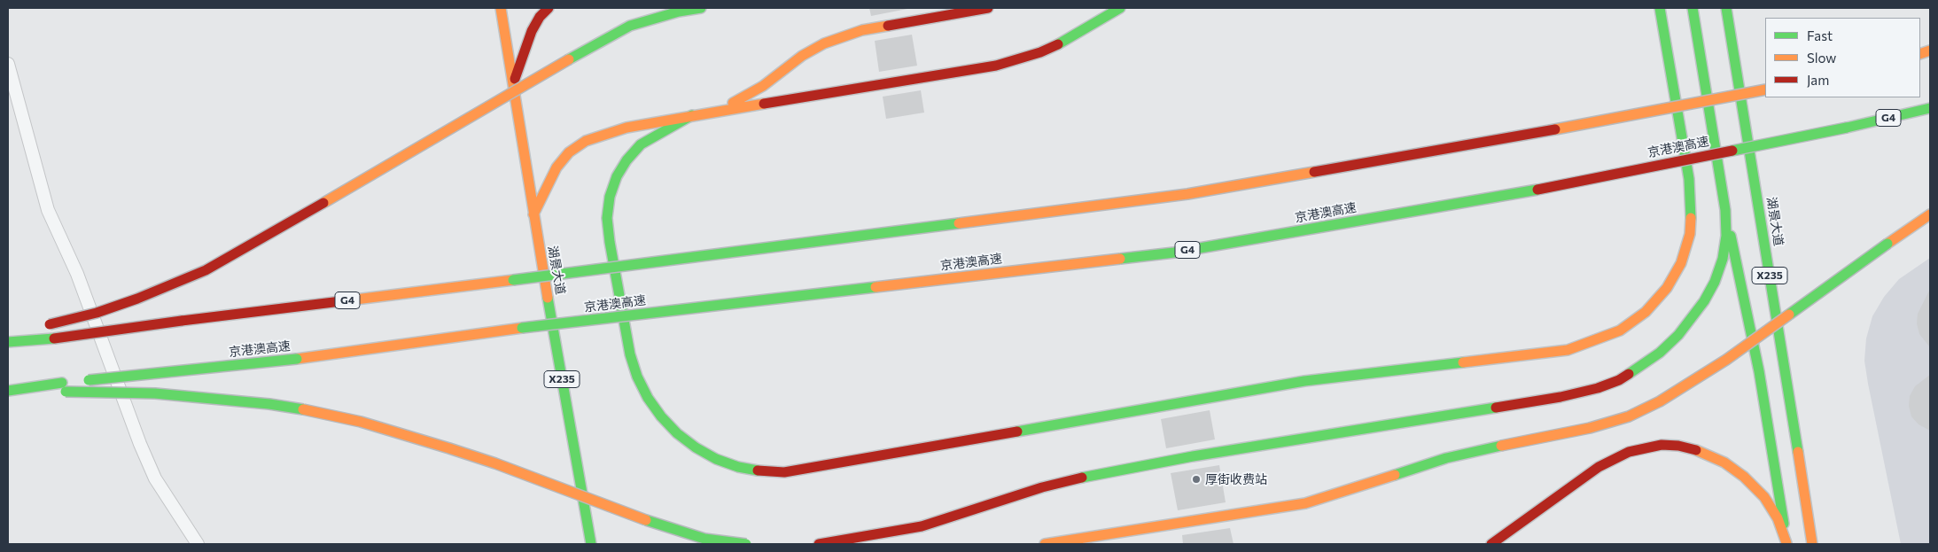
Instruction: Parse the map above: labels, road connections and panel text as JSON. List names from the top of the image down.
{
  "streets": {
    "main road": [
      "G4",
      "京港澳高速",
      "湖景大道",
      "X235"
    ]
  },
  "places": ["厚街收费站"],
  "legend": ["Fast", "Slow", "Jam"]
}
